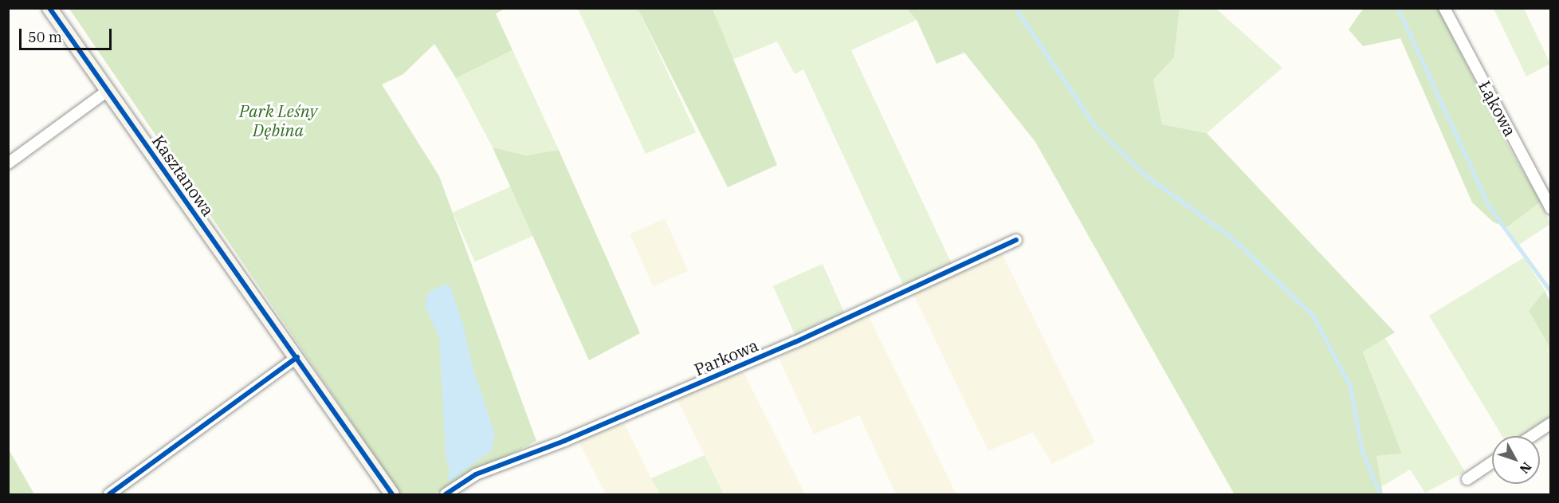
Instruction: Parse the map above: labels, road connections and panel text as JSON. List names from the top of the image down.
{
  "streets": {
    "street": ["Łąkowa", "Kasztanowa", "Parkowa"]
  },
  "parks": ["Park Leśny Dębina"],
  "scale_bar": "50 m",
  "north": "bottom right"
}
